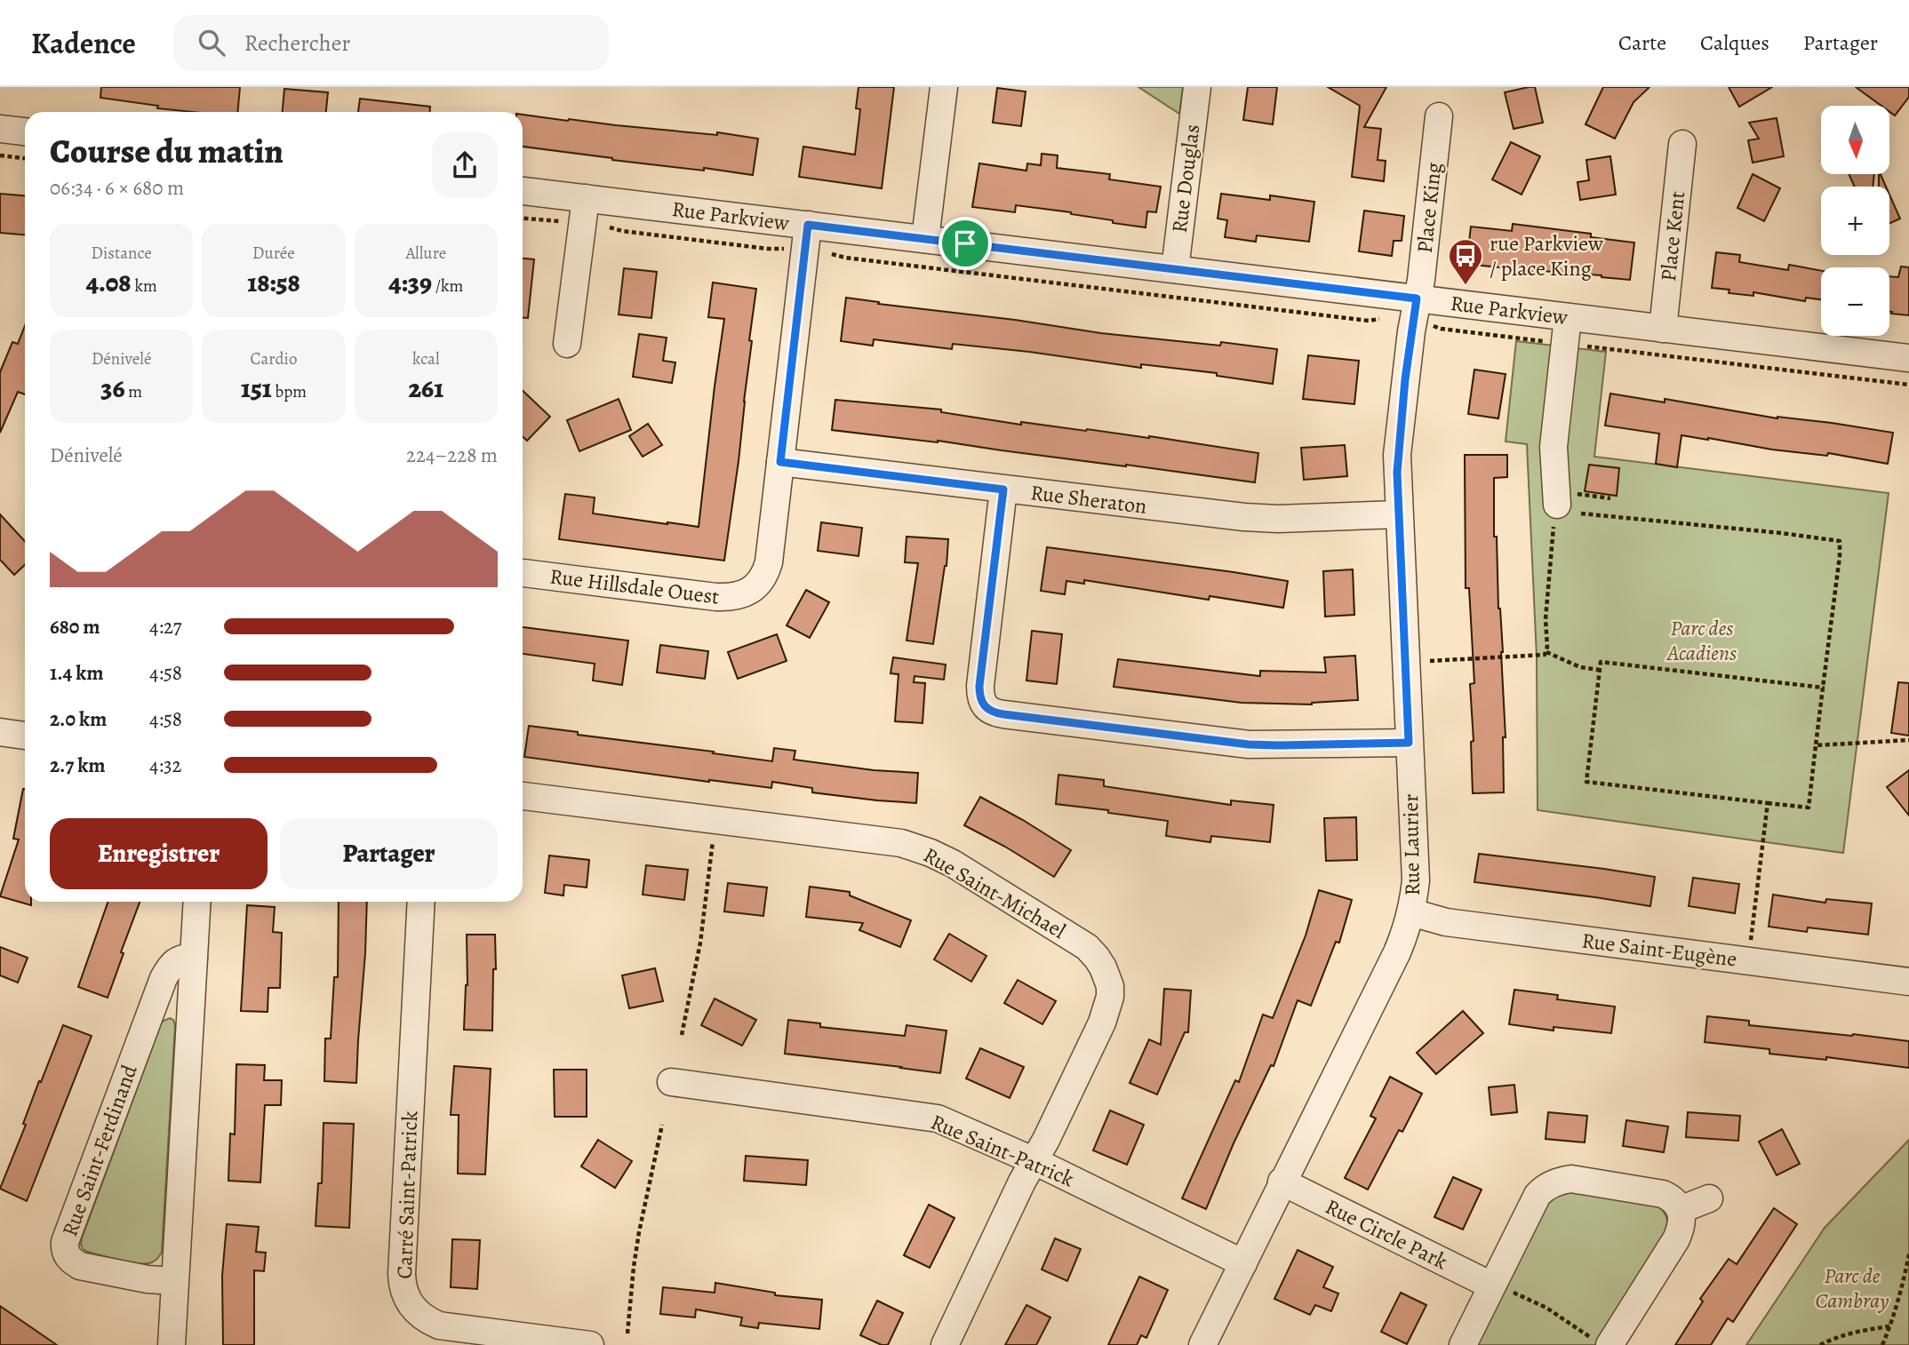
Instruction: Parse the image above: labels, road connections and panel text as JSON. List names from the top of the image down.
{
  "streets": {
    "street": [
      "Rue Douglas",
      "Place King",
      "Rue Parkview",
      "Place Kent",
      "Rue Sheraton",
      "Rue Hillsdale Ouest",
      "Rue Laurier",
      "Rue Saint-Michael",
      "Rue Saint-Eugène",
      "Rue Saint-Ferdinand",
      "Rue Saint-Patrick",
      "Carré Saint-Patrick",
      "Rue Circle Park"
    ]
  },
  "crossings": [
    ["Rue Douglas", "Rue Parkview"],
    ["Place King", "Rue Parkview"],
    ["Place King", "Rue Laurier"],
    ["Rue Parkview", "Place Kent"],
    ["Rue Parkview", "Rue Hillsdale Ouest"],
    ["Rue Parkview", "Rue Laurier"],
    ["Rue Sheraton", "Rue Hillsdale Ouest"],
    ["Rue Sheraton", "Rue Laurier"],
    ["Rue Laurier", "Rue Saint-Eugène"],
    ["Rue Laurier", "Rue Saint-Patrick"],
    ["Rue Laurier", "Rue Circle Park"],
    ["Rue Saint-Michael", "Rue Saint-Patrick"]
  ],
  "parks": ["Parc des Acadiens", "Parc de Cambray"],
  "places": {
    "bus stop": ["rue Parkview / place King"]
  },
  "north": "bottom",
  "page": {
    "header": "Kadence",
    "search": "Rechercher",
    "nav": ["Carte", "Calques", "Partager"],
    "map_buttons": ["+", "−"],
    "heading": ["Course du matin", "06:34 · 6 × 680 m"],
    "stats": [
      ["Distance", "4.08 km"],
      ["Durée", "18:58"],
      ["Allure", "4:39 /km"],
      ["Dénivelé", "36 m"],
      ["Cardio", "151 bpm"],
      ["kcal", "261"]
    ],
    "chart": ["Dénivelé", "224–228 m"],
    "list": [
      {
        "name": "680 m",
        "note": "4:27"
      },
      {
        "name": "1.4 km",
        "note": "4:58"
      },
      {
        "name": "2.0 km",
        "note": "4:58"
      },
      {
        "name": "2.7 km",
        "note": "4:32"
      }
    ],
    "buttons": ["Enregistrer", "Partager"]
  }
}
